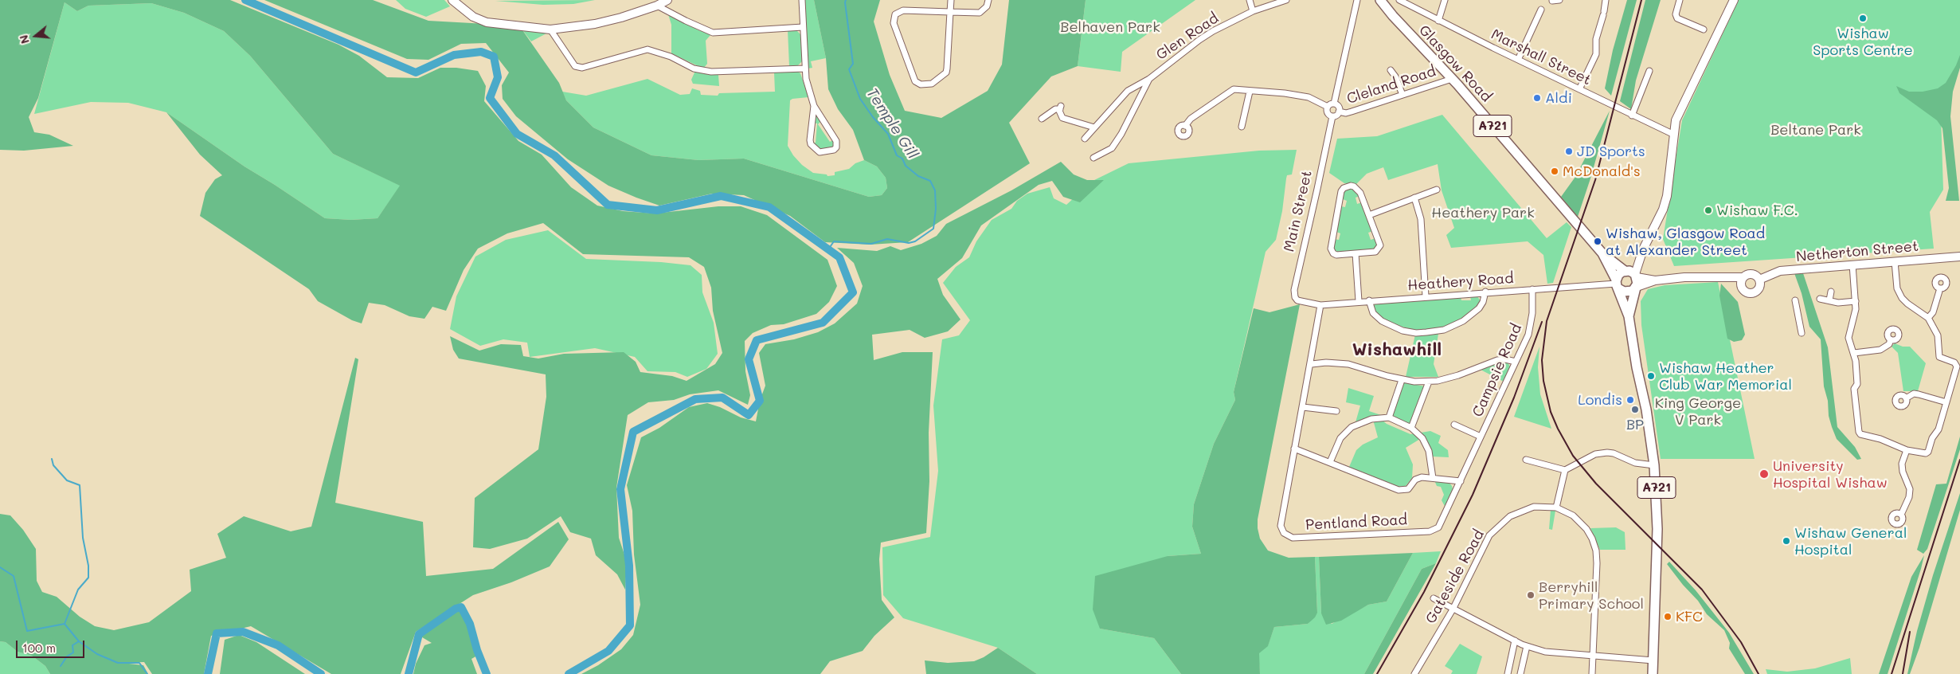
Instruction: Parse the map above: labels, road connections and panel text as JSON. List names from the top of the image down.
{
  "streets": {
    "main road": ["Glasgow Road", "A721"],
    "street": [
      "Glen Road",
      "Marshall Street",
      "Cleland Road",
      "Main Street",
      "Netherton Street",
      "Heathery Road",
      "Campsie Road",
      "Pentland Road",
      "Gateside Road"
    ]
  },
  "crossings": [
    ["Glasgow Road", "Cleland Road"],
    ["Glasgow Road", "Heathery Road"],
    ["Cleland Road", "Main Street"],
    ["Main Street", "Heathery Road"],
    ["Heathery Road", "Campsie Road"],
    ["Campsie Road", "Pentland Road"]
  ],
  "districts": ["Wishawhill"],
  "water": ["Temple Gill"],
  "parks": [
    "Belhaven Park",
    "Beltane Park",
    "Heathery Park",
    "King George V Park"
  ],
  "places": [
    "Wishaw Sports Centre",
    "Aldi",
    "JD Sports",
    "McDonald's",
    "Wishaw F.C.",
    "Wishaw, Glasgow Road at Alexander Street",
    "Wishaw Heather Club War Memorial",
    "Londis",
    "BP",
    "University Hospital Wishaw",
    "Wishaw General Hospital",
    "Berryhill Primary School",
    "KFC"
  ],
  "scale_bar": "100 m",
  "north": "left"
}
